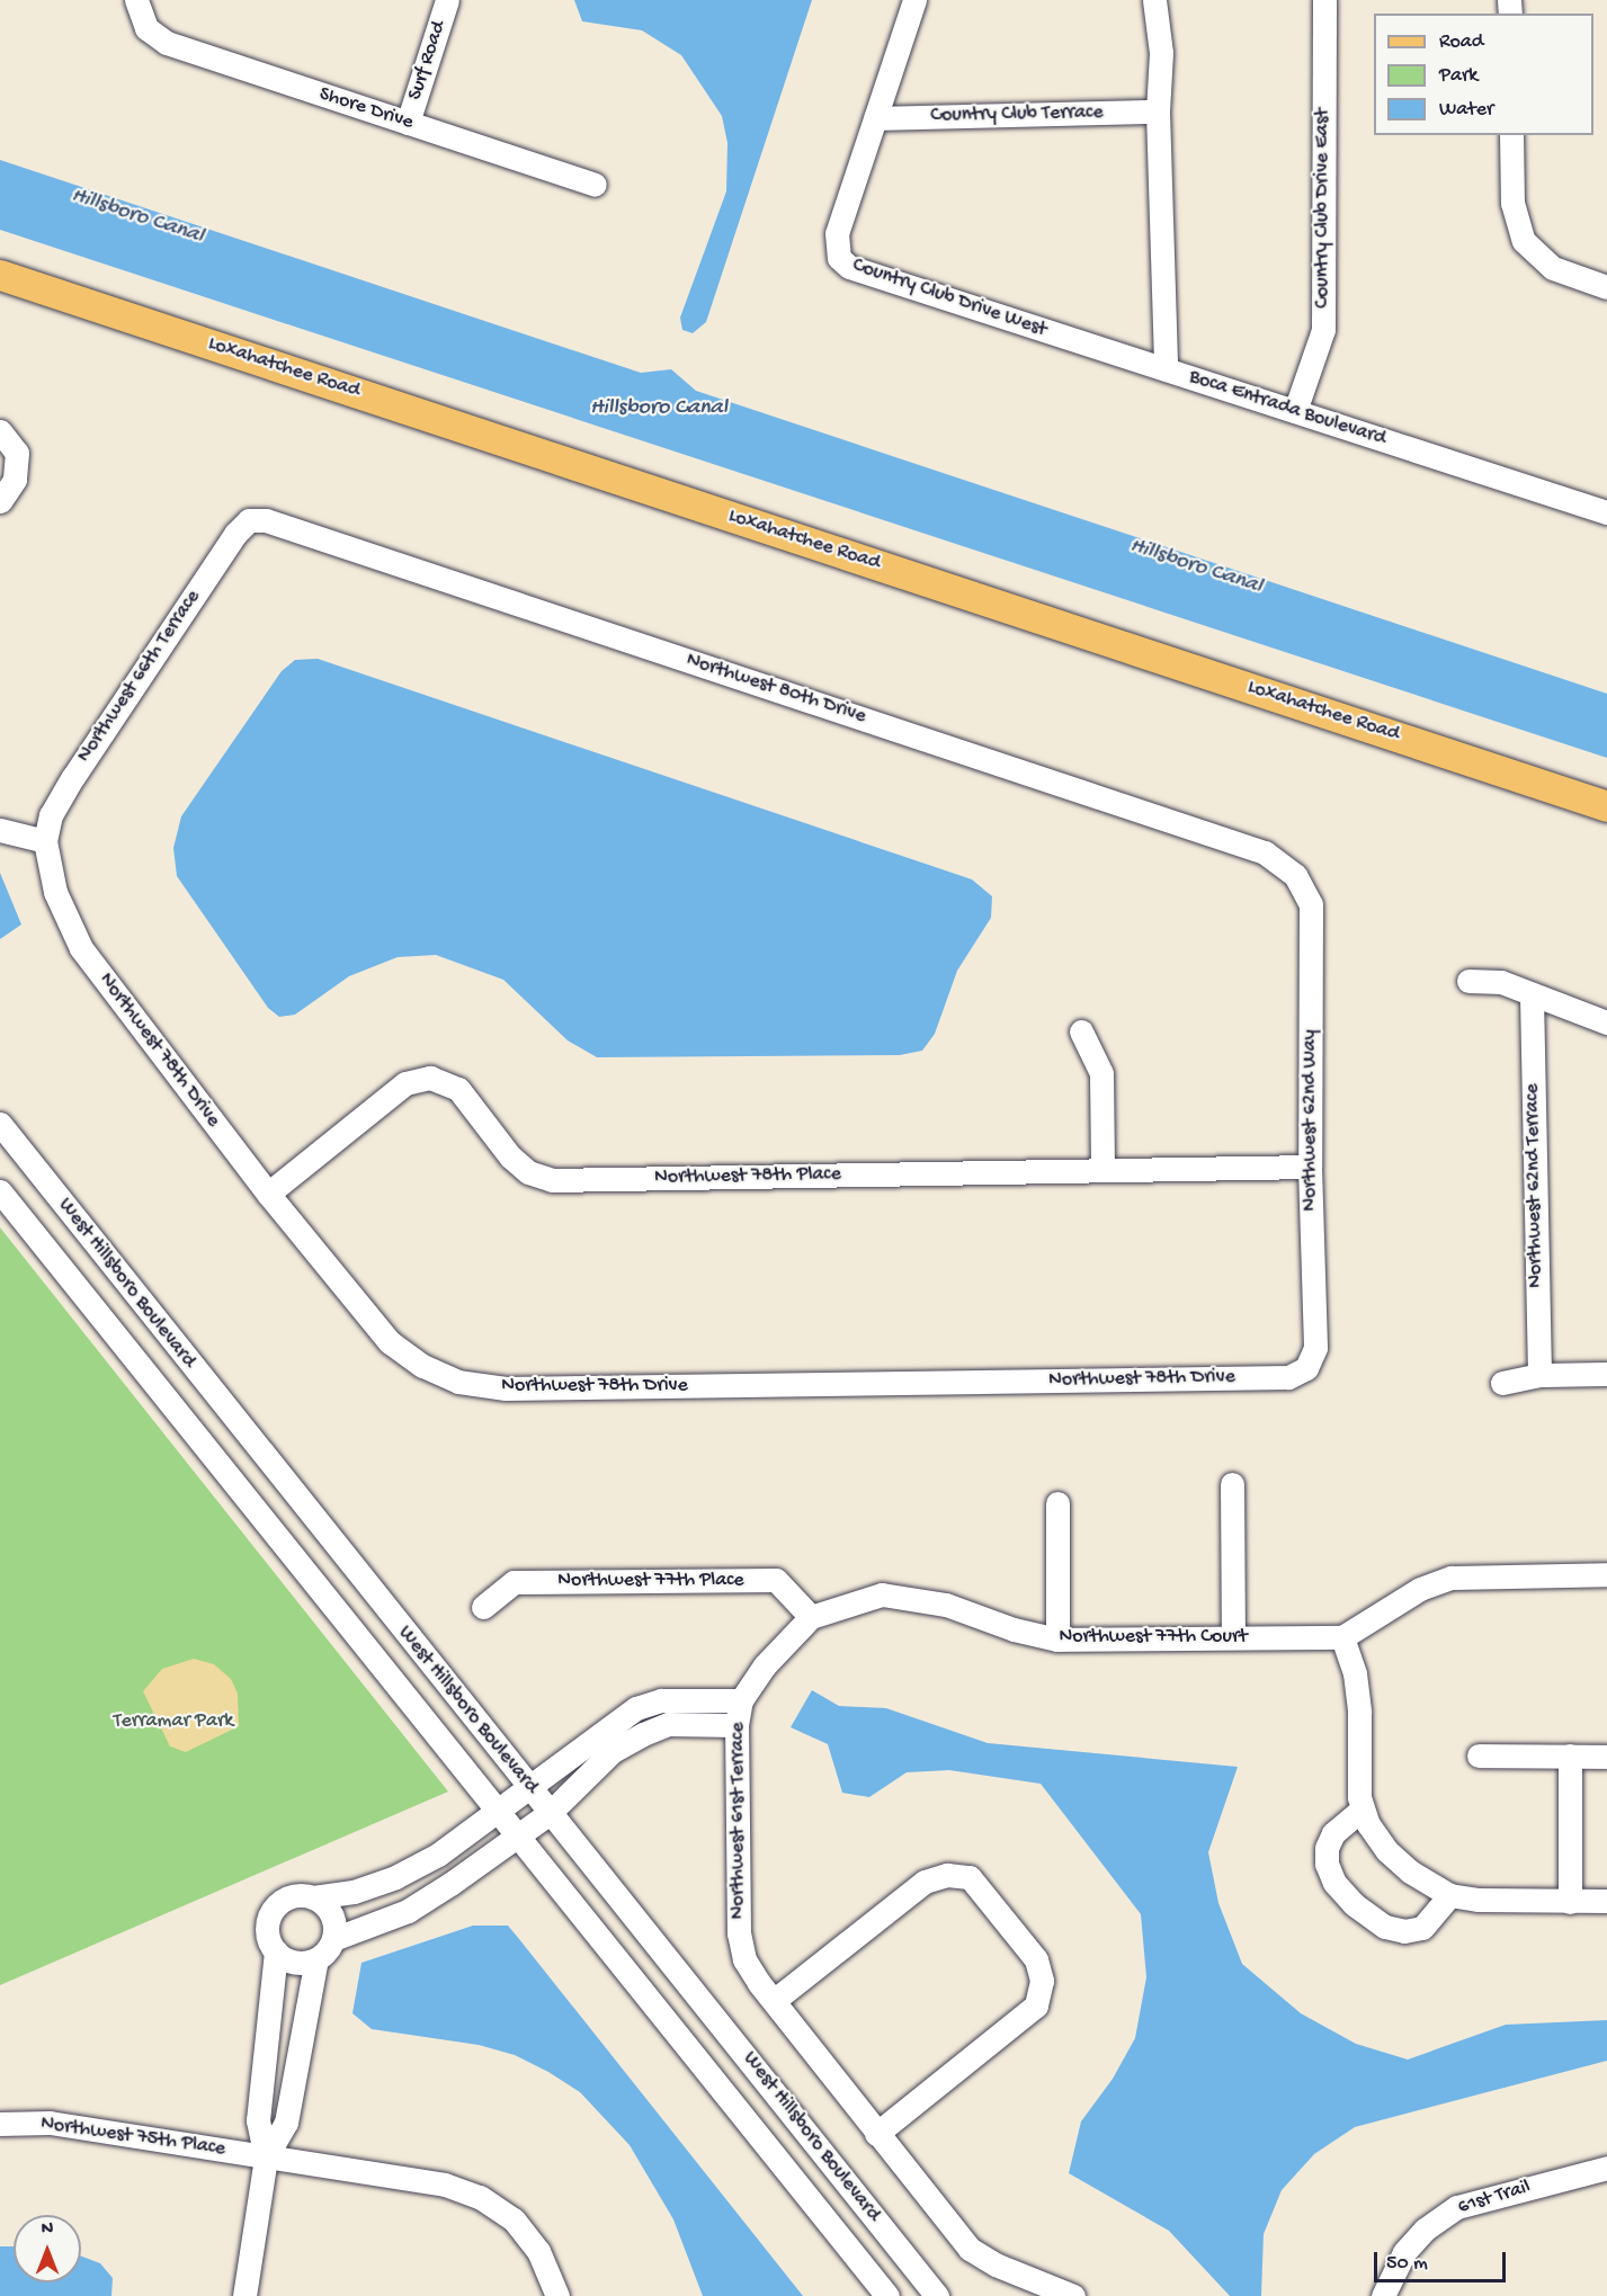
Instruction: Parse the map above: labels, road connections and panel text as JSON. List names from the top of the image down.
{
  "streets": {
    "main road": ["Loxahatchee Road"],
    "street": [
      "Surf Road",
      "Shore Drive",
      "Country Club Terrace",
      "Country Club Drive East",
      "Country Club Drive West",
      "Boca Entrada Boulevard",
      "Northwest 66th Terrace",
      "Northwest 80th Drive",
      "Northwest 78th Drive",
      "Northwest 62nd Way",
      "Northwest 78th Place",
      "Northwest 62nd Terrace",
      "West Hillsboro Boulevard",
      "Northwest 77th Place",
      "Northwest 77th Court",
      "Northwest 61st Terrace",
      "Northwest 75th Place",
      "61st Trail"
    ]
  },
  "crossings": [
    ["Surf Road", "Shore Drive"],
    ["Country Club Terrace", "Country Club Drive West"],
    ["Country Club Terrace", "Boca Entrada Boulevard"],
    ["Country Club Drive East", "Boca Entrada Boulevard"],
    ["Country Club Drive West", "Boca Entrada Boulevard"],
    ["Northwest 66th Terrace", "Northwest 80th Drive"],
    ["Northwest 66th Terrace", "Northwest 78th Drive"],
    ["Northwest 80th Drive", "Northwest 62nd Way"],
    ["Northwest 78th Drive", "Northwest 62nd Way"],
    ["Northwest 78th Drive", "Northwest 78th Place"],
    ["Northwest 62nd Way", "Northwest 78th Place"],
    ["Northwest 77th Place", "Northwest 77th Court"],
    ["Northwest 77th Place", "Northwest 61st Terrace"],
    ["Northwest 77th Court", "Northwest 61st Terrace"]
  ],
  "water": ["Hillsboro Canal"],
  "parks": ["Terramar Park"],
  "legend": ["Road", "Park", "Water"],
  "scale_bar": "50 m",
  "north": "top"
}
